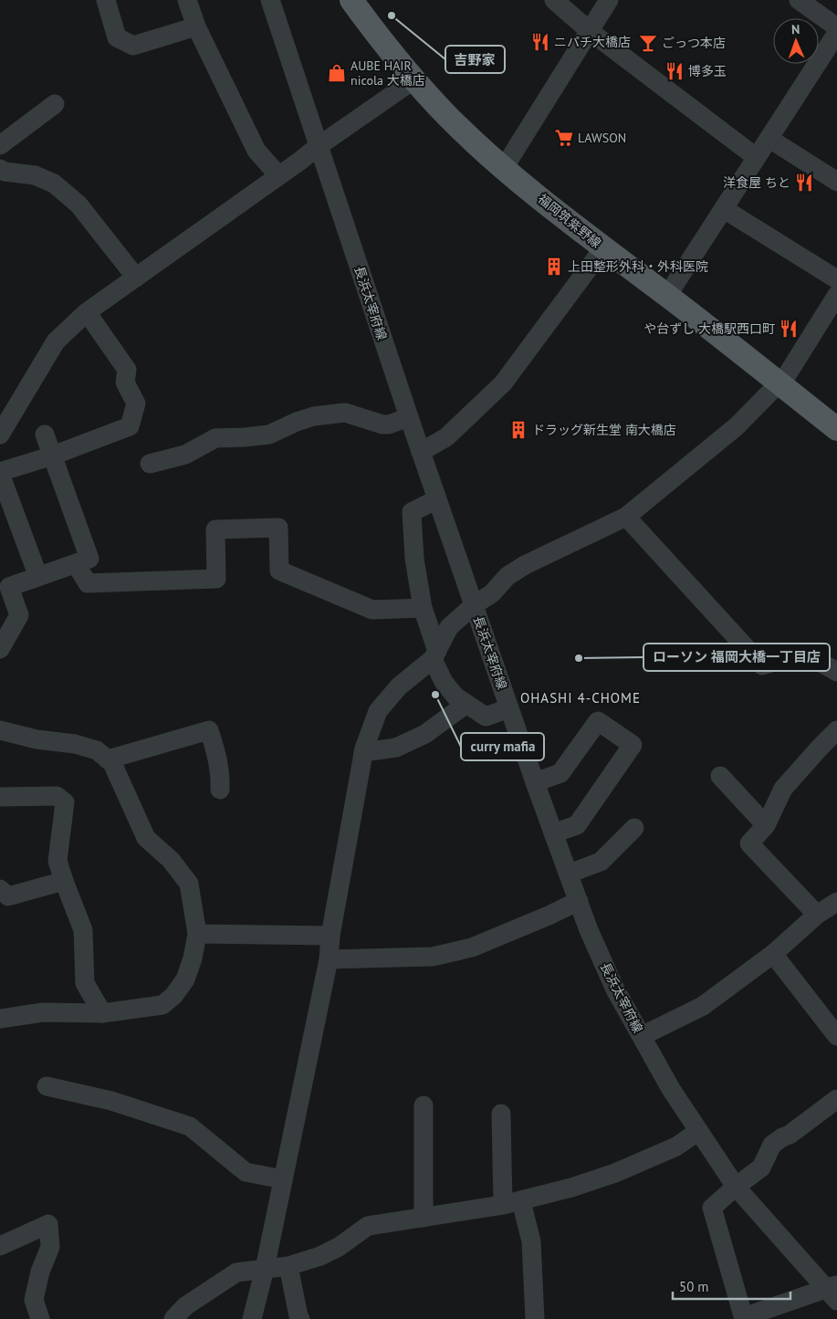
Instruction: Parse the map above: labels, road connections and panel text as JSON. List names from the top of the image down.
{
  "streets": {
    "main road": ["福岡筑紫野線"],
    "street": ["長浜太宰府線"]
  },
  "districts": ["OHASHI 4-CHOME"],
  "places": {
    "other": ["吉野家", "ローソン 福岡大橋一丁目店", "curry mafia"],
    "restaurant": [
      "ニパチ大橋店",
      "博多玉",
      "洋食屋 ちと",
      "や台ずし 大橋駅西口町"
    ],
    "bar": ["ごっつ本店"],
    "shop": ["AUBE HAIR nicola 大橋店"],
    "supermarket": ["LAWSON"],
    "building": ["上田整形外科・外科医院", "ドラッグ新生堂 南大橋店"]
  },
  "scale_bar": "50 m",
  "north": "top"
}
